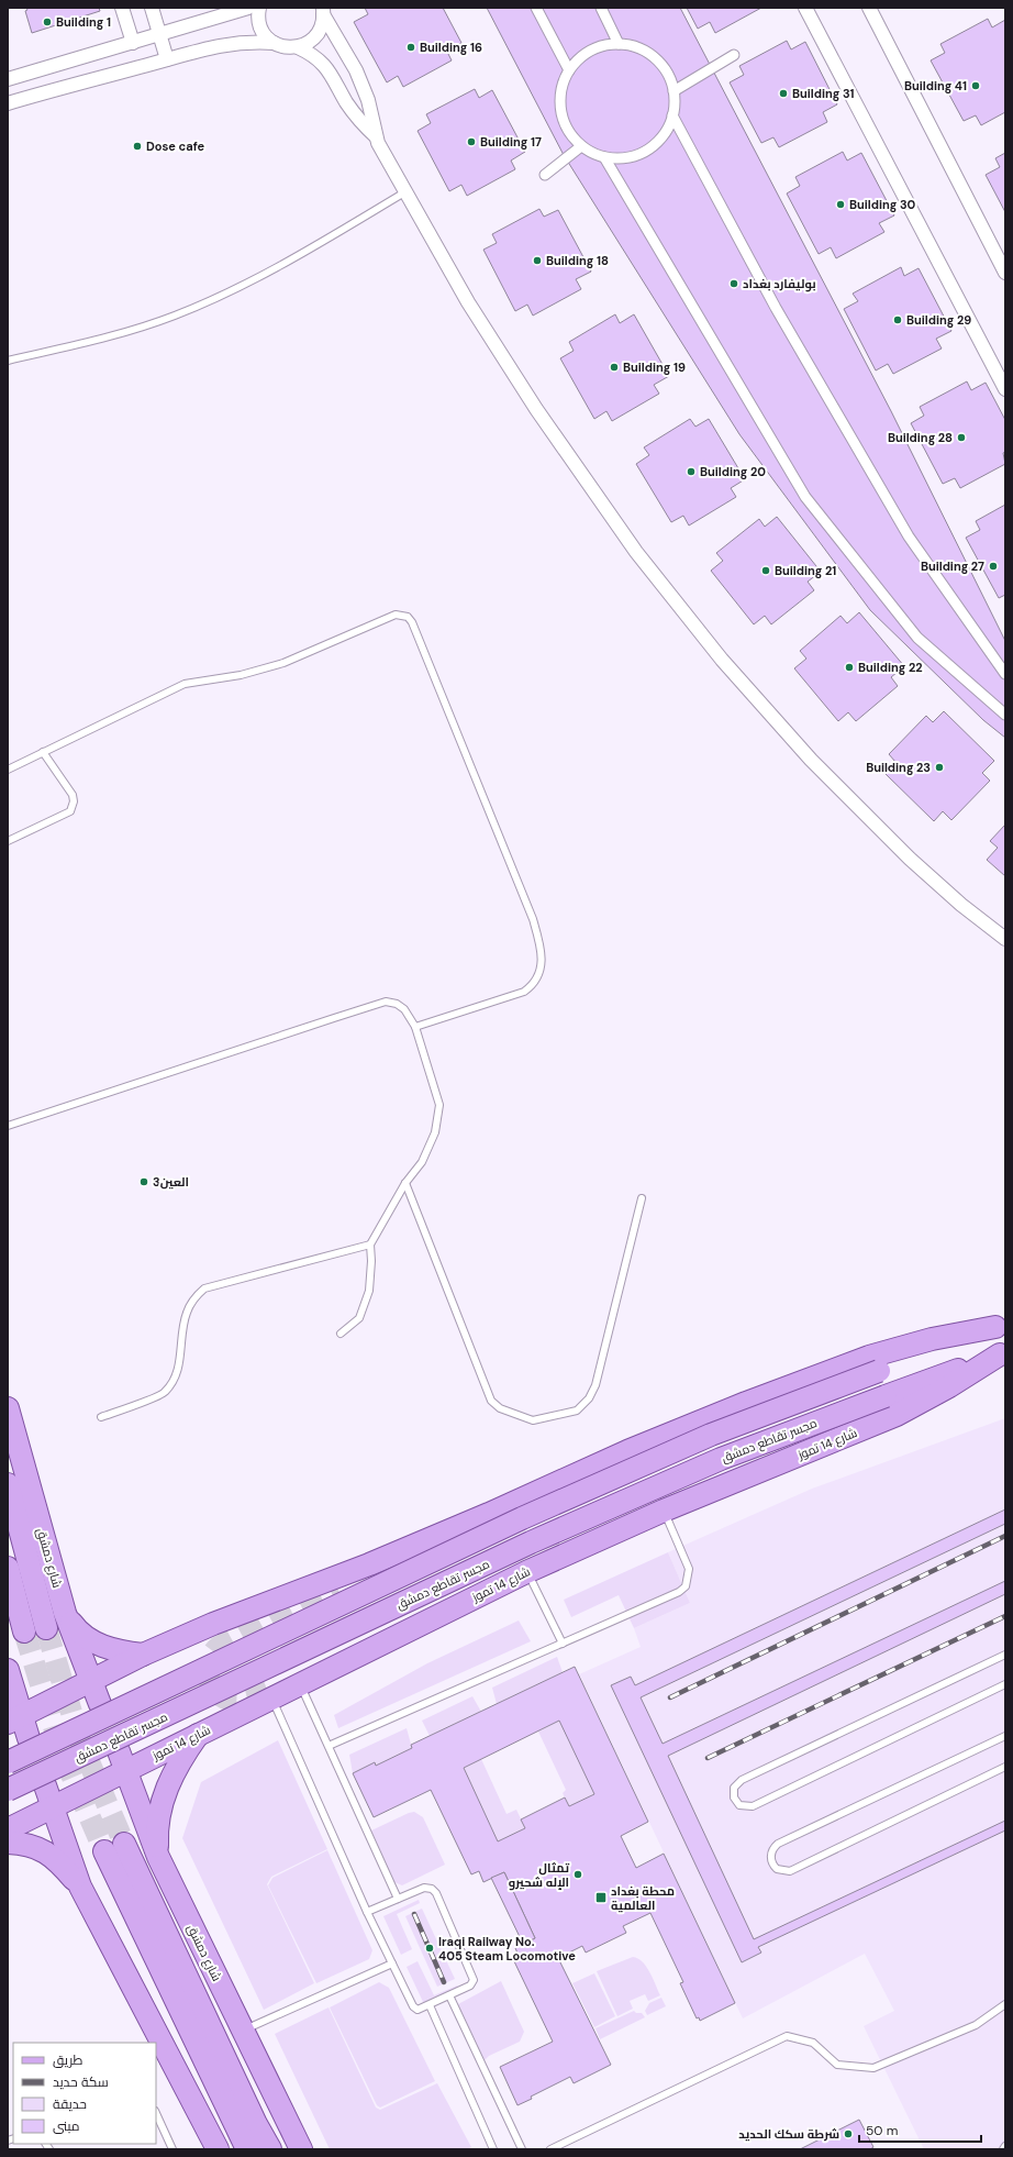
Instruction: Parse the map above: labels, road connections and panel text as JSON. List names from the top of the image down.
{
  "streets": {
    "main road": ["مجسر تقاطع دمشق", "شارع 14 تموز", "شارع دمشق"]
  },
  "crossings": [
    ["مجسر تقاطع دمشق", "شارع 14 تموز"],
    ["شارع 14 تموز", "شارع دمشق"]
  ],
  "places": {
    "other": [
      "Building 1",
      "Building 16",
      "Building 41",
      "Building 31",
      "Building 17",
      "Dose cafe",
      "Building 30",
      "Building 18",
      "بوليفارد بغداد",
      "Building 29",
      "Building 19",
      "Building 28",
      "Building 20",
      "Building 27",
      "Building 21",
      "Building 22",
      "Building 23",
      "العين3",
      "تمثال الإله شحيرو",
      "Iraqi Railway No. 405 Steam Locomotive",
      "شرطة سكك الحديد"
    ],
    "transit": ["محطة بغداد العالمية"]
  },
  "legend": [
    "طريق",
    "سكة حديد",
    "حديقة",
    "مبنى"
  ],
  "scale_bar": "50 m"
}
